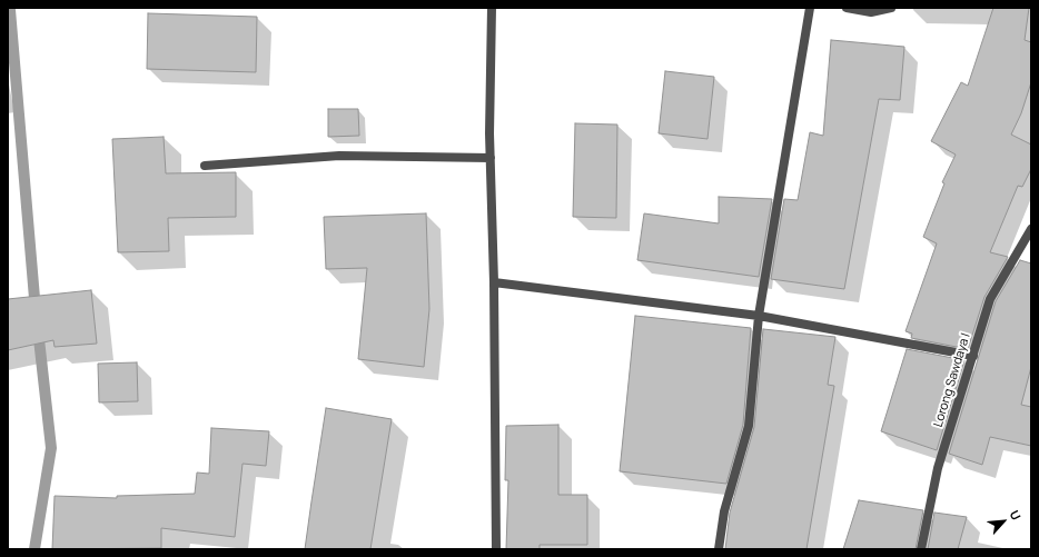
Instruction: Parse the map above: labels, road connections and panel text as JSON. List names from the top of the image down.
{
  "streets": {
    "street": ["Lorong Sawdaya I"]
  },
  "north": "top right"
}
